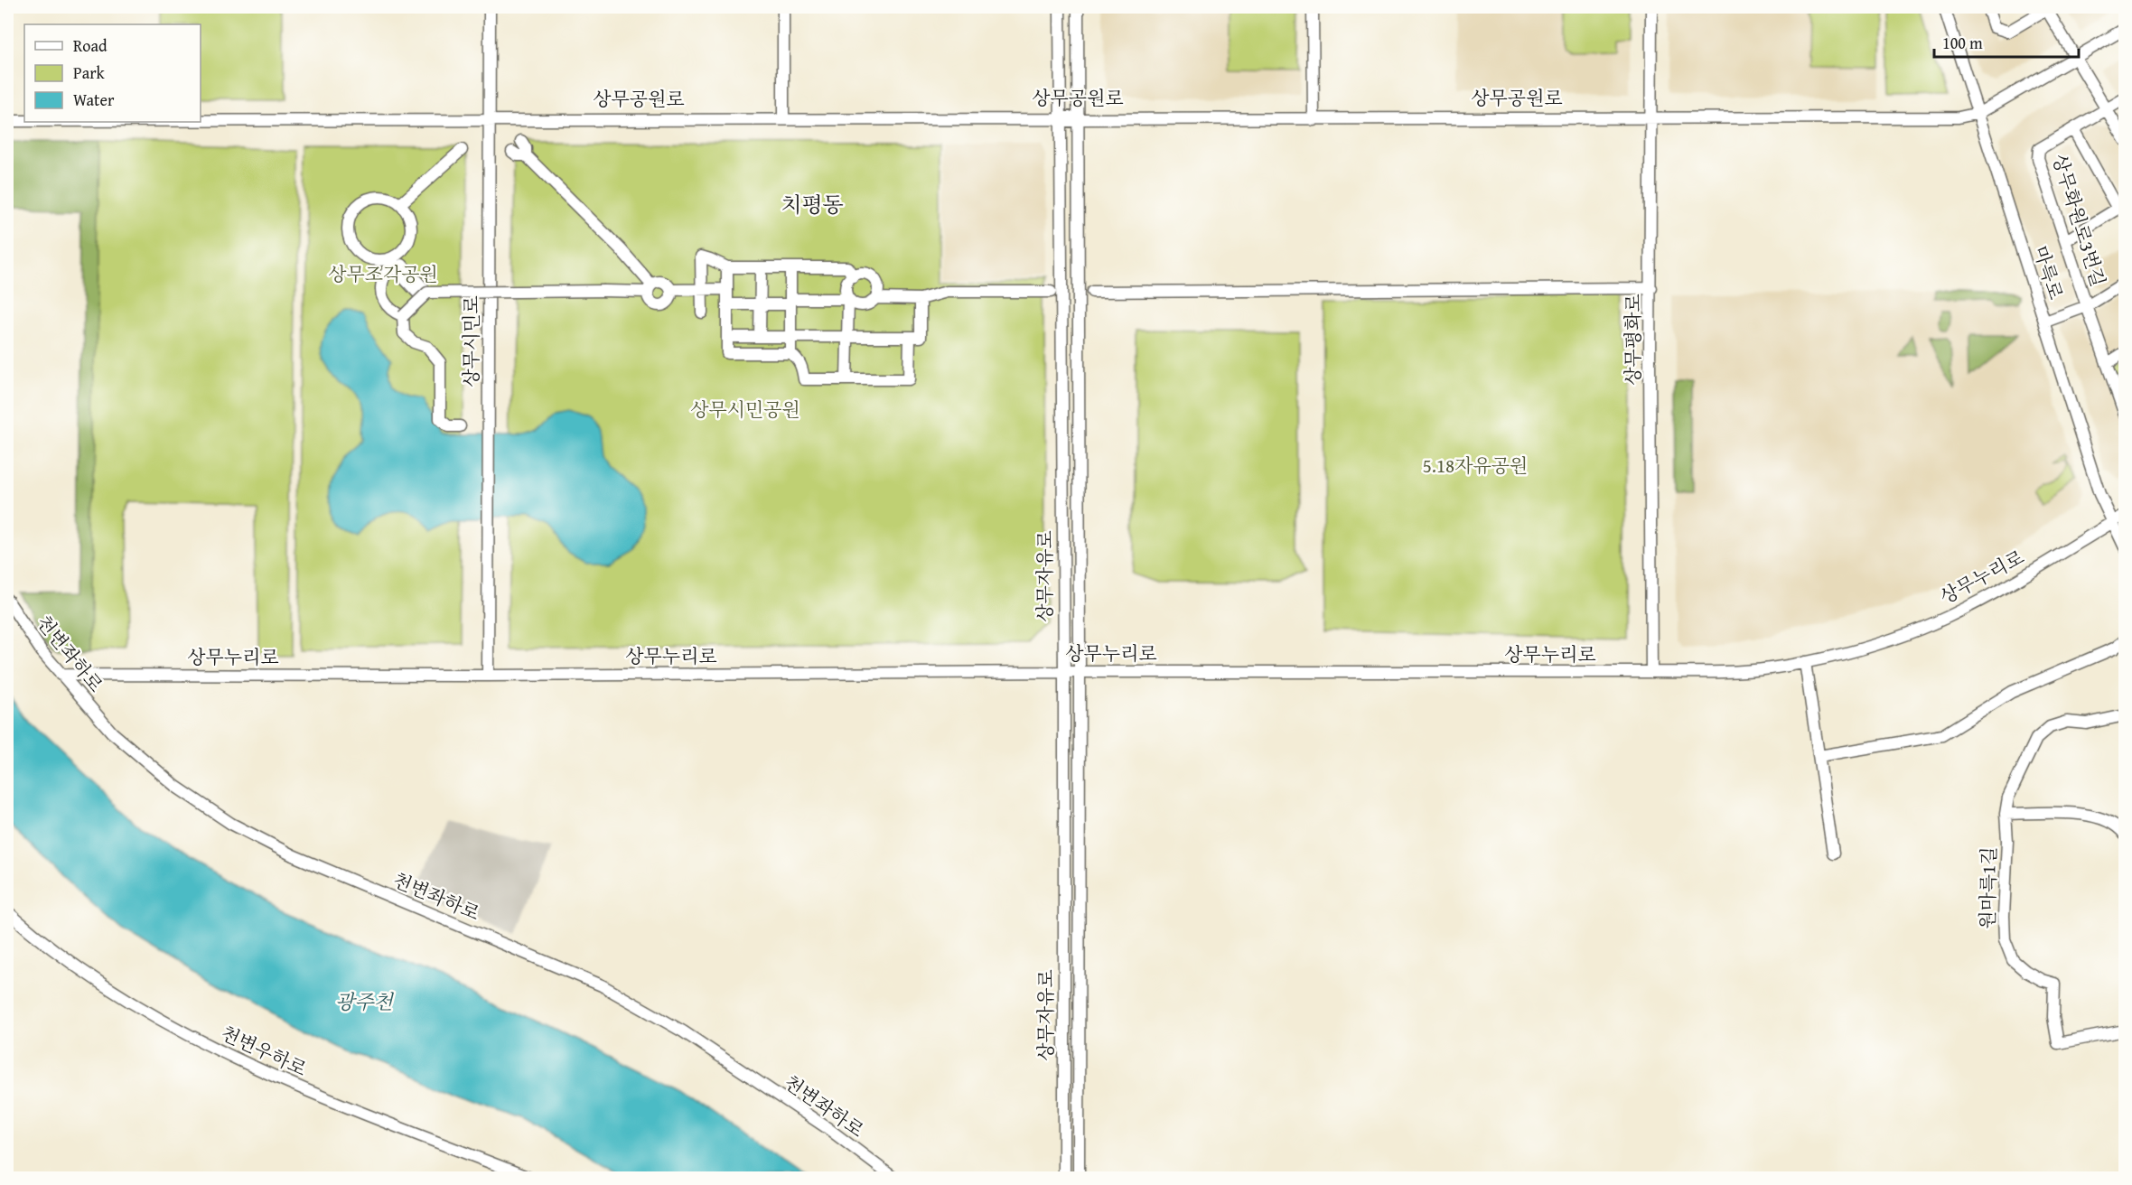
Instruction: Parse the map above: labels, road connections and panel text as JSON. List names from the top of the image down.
{
  "streets": {
    "main road": ["상무공원로"],
    "street": [
      "상무화원로3번길",
      "마륵로",
      "상무평화로",
      "상무시민로",
      "상무자유로",
      "상무누리로",
      "천변좌하로",
      "원마륵1길",
      "천변우하로"
    ]
  },
  "crossings": [
    ["상무공원로", "마륵로"],
    ["상무공원로", "상무평화로"],
    ["상무공원로", "상무시민로"],
    ["상무공원로", "상무자유로"],
    ["마륵로", "상무누리로"],
    ["상무평화로", "상무누리로"],
    ["상무시민로", "상무누리로"],
    ["상무자유로", "상무누리로"],
    ["상무누리로", "천변좌하로"]
  ],
  "districts": ["치평동"],
  "water": ["광주천"],
  "parks": ["상무조각공원", "상무시민공원", "5.18자유공원"],
  "legend": ["Road", "Park", "Water"],
  "scale_bar": "100 m"
}
